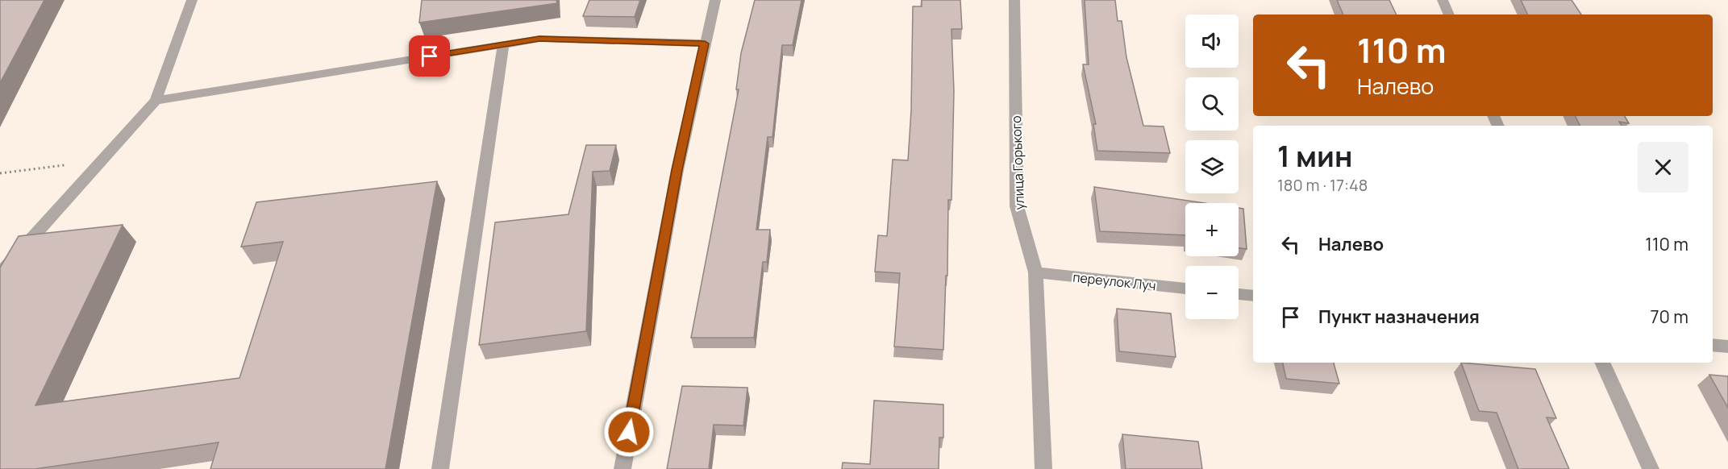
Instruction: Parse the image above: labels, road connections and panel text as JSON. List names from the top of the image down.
{
  "streets": {
    "street": ["улица Горького", "переулок Луч"]
  },
  "crossings": [
    ["улица Горького", "переулок Луч"]
  ],
  "page": {
    "map_buttons": ["+", "−"],
    "turn": ["110 m", "Налево"],
    "heading": ["1 мин", "180 m · 17:48"],
    "list": [
      {
        "name": "Налево",
        "value": "110 m"
      },
      {
        "name": "Пункт назначения",
        "value": "70 m"
      }
    ]
  }
}
